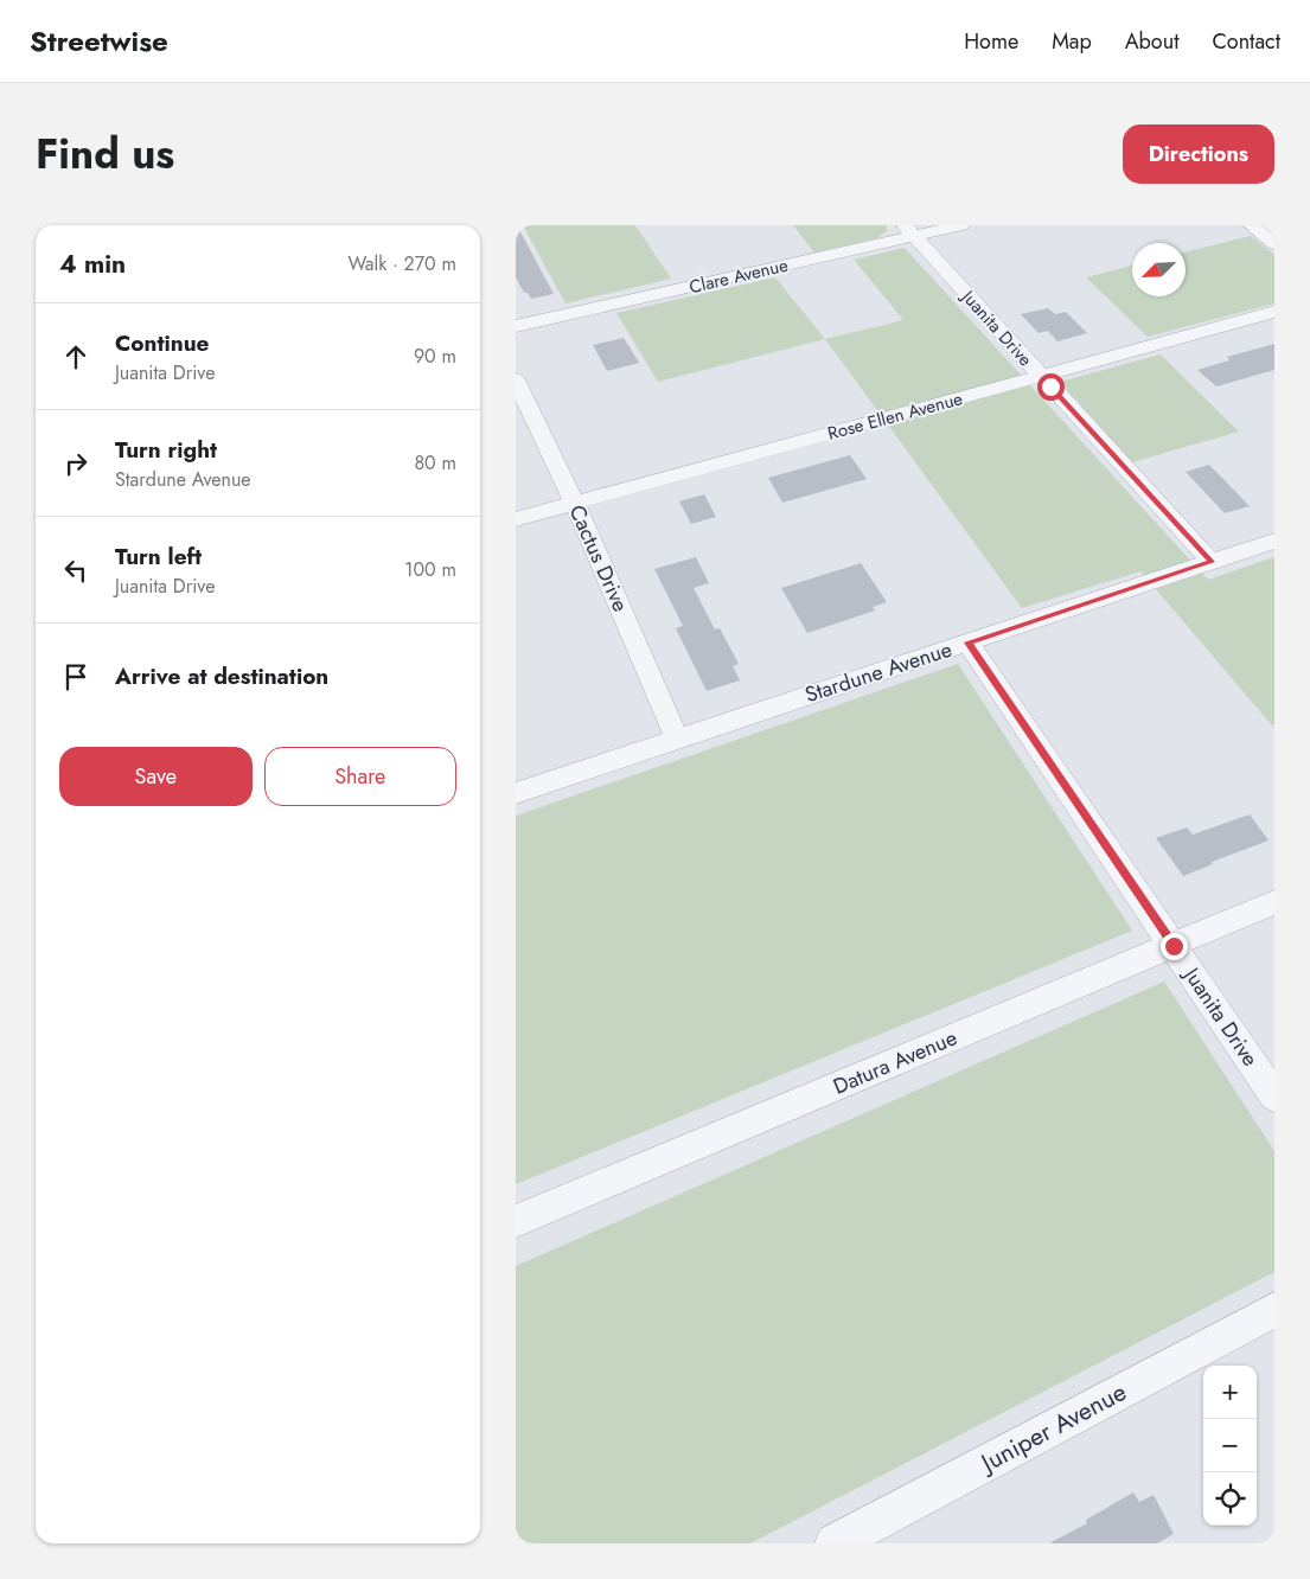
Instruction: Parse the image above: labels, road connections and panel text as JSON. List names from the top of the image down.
{
  "streets": {
    "street": [
      "Clare Avenue",
      "Juanita Drive",
      "Rose Ellen Avenue",
      "Cactus Drive",
      "Stardune Avenue",
      "Datura Avenue",
      "Juniper Avenue"
    ]
  },
  "crossings": [
    ["Clare Avenue", "Juanita Drive"],
    ["Juanita Drive", "Rose Ellen Avenue"],
    ["Juanita Drive", "Stardune Avenue"],
    ["Juanita Drive", "Datura Avenue"],
    ["Rose Ellen Avenue", "Cactus Drive"],
    ["Cactus Drive", "Stardune Avenue"]
  ],
  "north": "bottom left",
  "page": {
    "header": "Streetwise",
    "nav": [
      "Home",
      "Map",
      "About",
      "Contact"
    ],
    "title": "Find us",
    "buttons": [
      "Directions",
      ["Save", "Share"]
    ],
    "heading": ["4 min", "Walk · 270 m"],
    "list": [
      ["Continue", "Juanita Drive", "90 m"],
      ["Turn right", "Stardune Avenue", "80 m"],
      ["Turn left", "Juanita Drive", "100 m"],
      "Arrive at destination"
    ],
    "map_buttons": ["+", "−"]
  }
}
